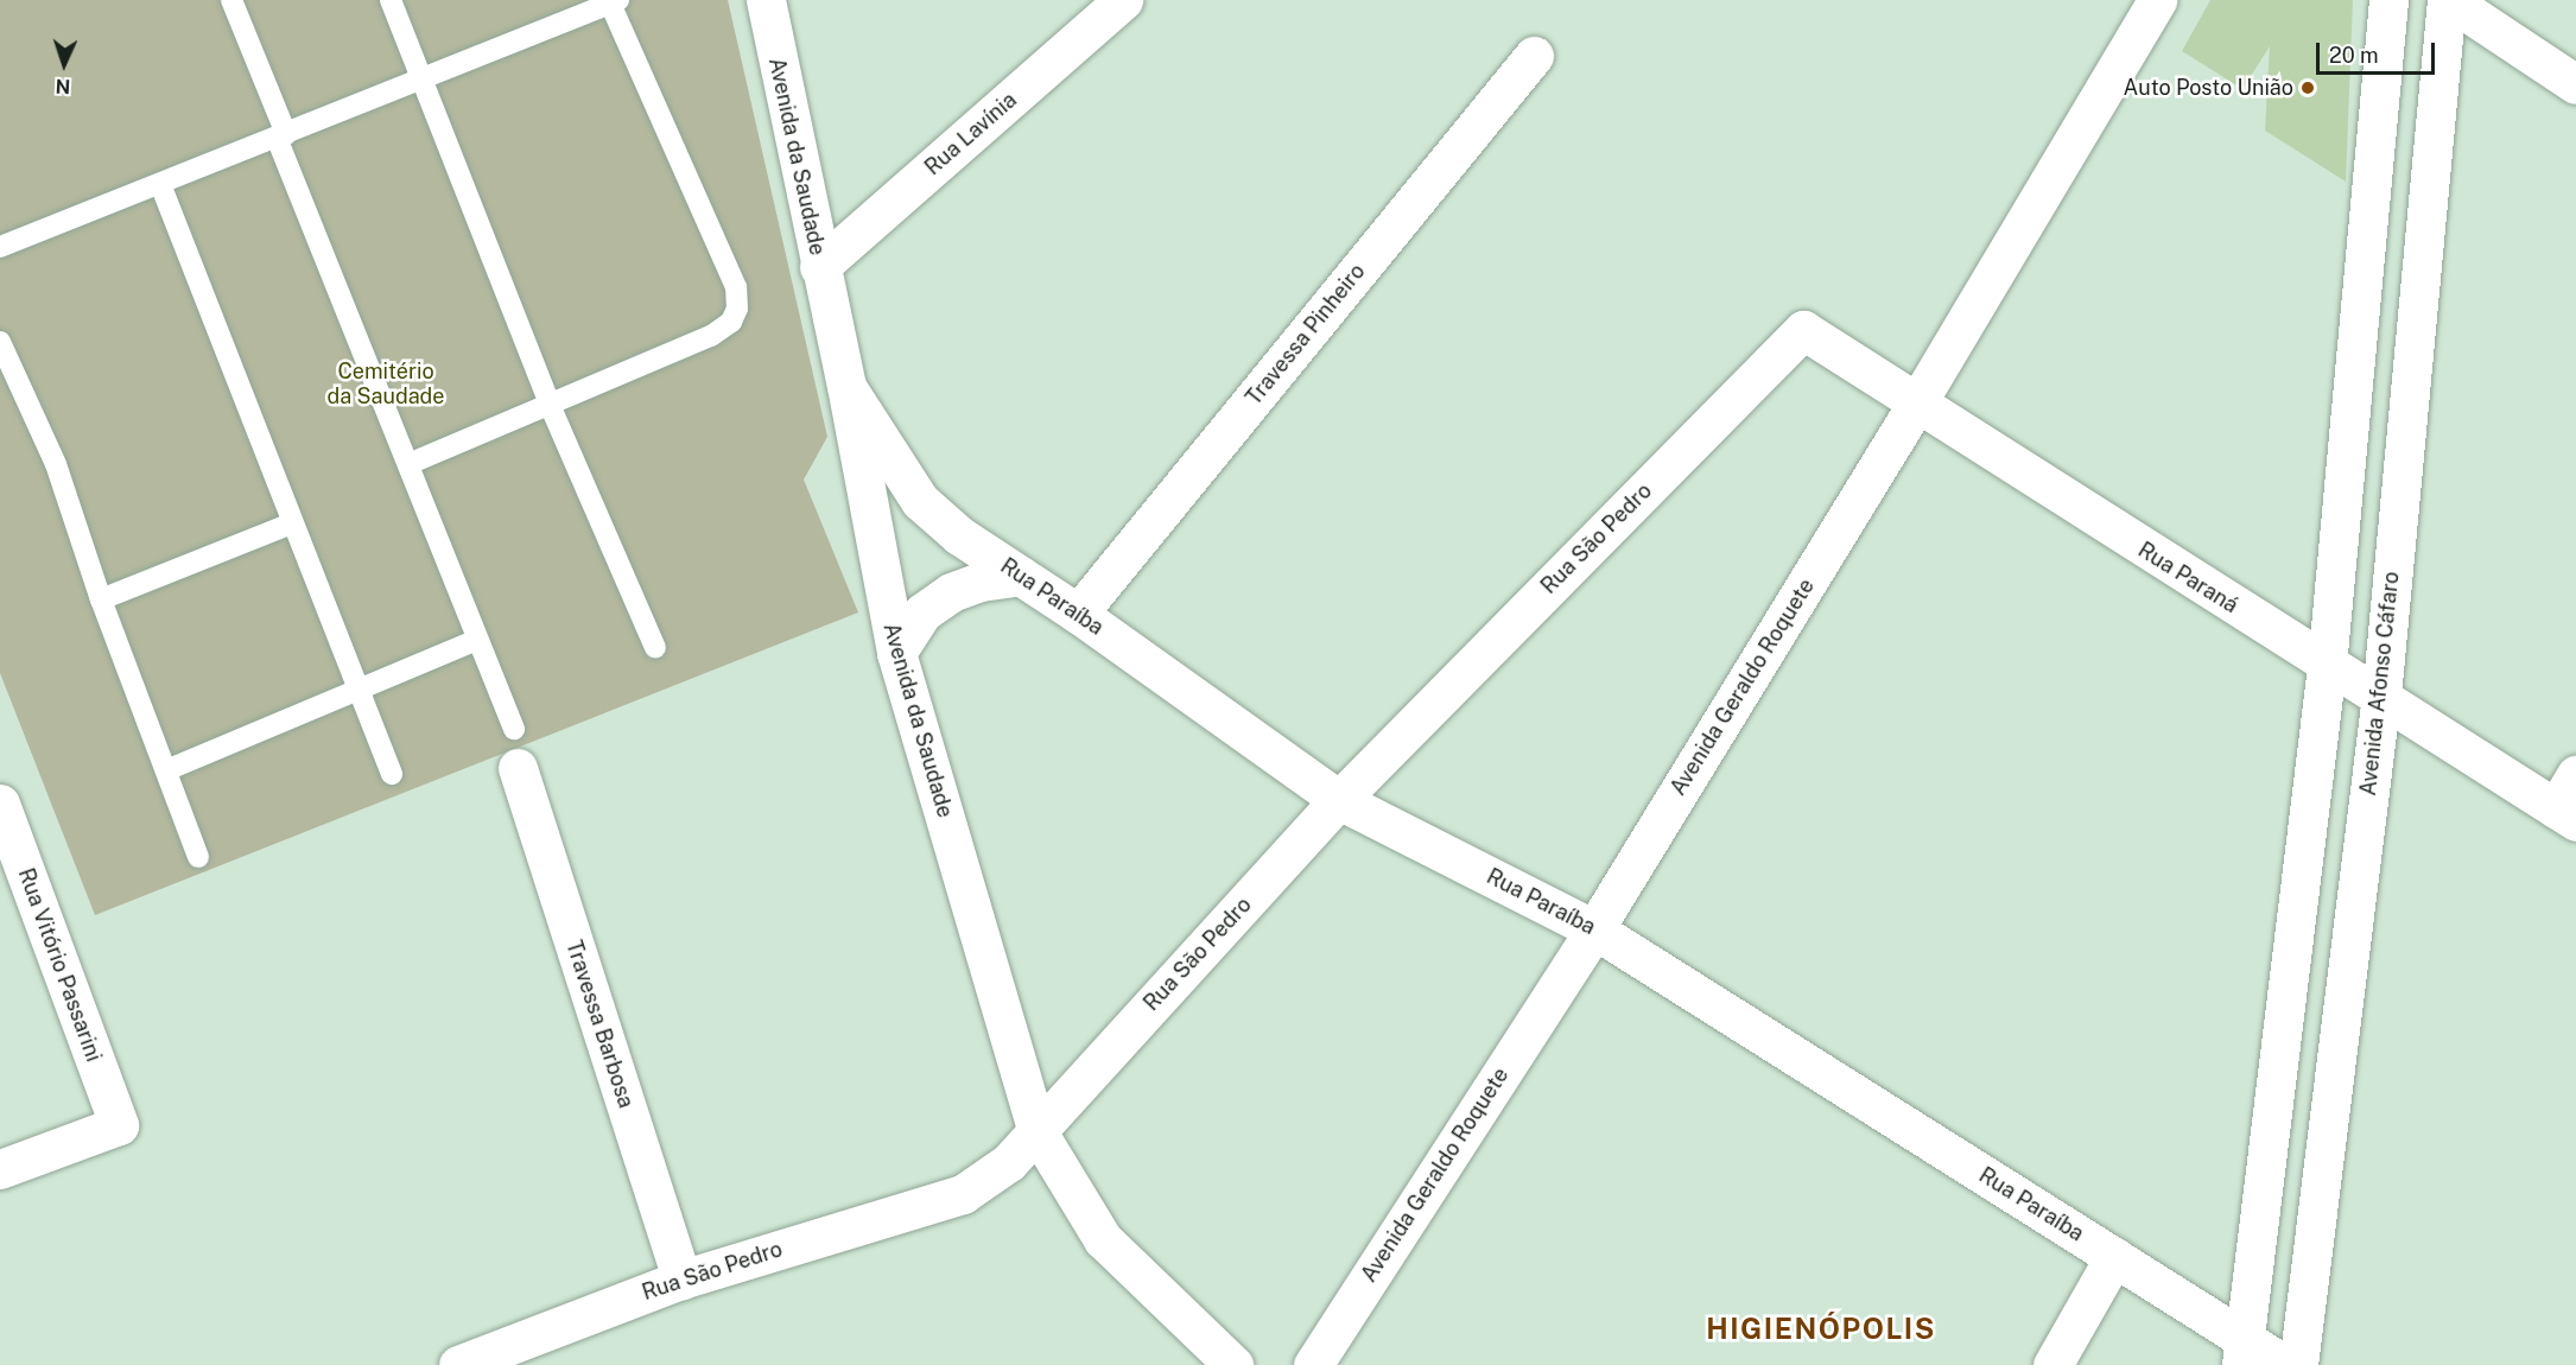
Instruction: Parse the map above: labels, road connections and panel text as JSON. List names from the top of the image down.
{
  "streets": {
    "street": [
      "Rua Lavínia",
      "Avenida da Saudade",
      "Travessa Pinheiro",
      "Rua São Pedro",
      "Rua Paraná",
      "Rua Paraíba",
      "Avenida Afonso Cáfaro",
      "Avenida Geraldo Roquete",
      "Rua Vitório Passarini",
      "Travessa Barbosa"
    ]
  },
  "crossings": [
    ["Rua Lavínia", "Avenida da Saudade"],
    ["Avenida da Saudade", "Rua São Pedro"],
    ["Avenida da Saudade", "Rua Paraíba"],
    ["Travessa Pinheiro", "Rua Paraíba"],
    ["Rua São Pedro", "Rua Paraná"],
    ["Rua São Pedro", "Rua Paraíba"],
    ["Rua São Pedro", "Travessa Barbosa"],
    ["Rua Paraná", "Avenida Afonso Cáfaro"],
    ["Rua Paraná", "Avenida Geraldo Roquete"],
    ["Rua Paraíba", "Avenida Geraldo Roquete"]
  ],
  "districts": ["HIGIENÓPOLIS"],
  "parks": ["Cemitério da Saudade"],
  "places": ["Auto Posto União"],
  "scale_bar": "20 m",
  "north": "bottom"
}
